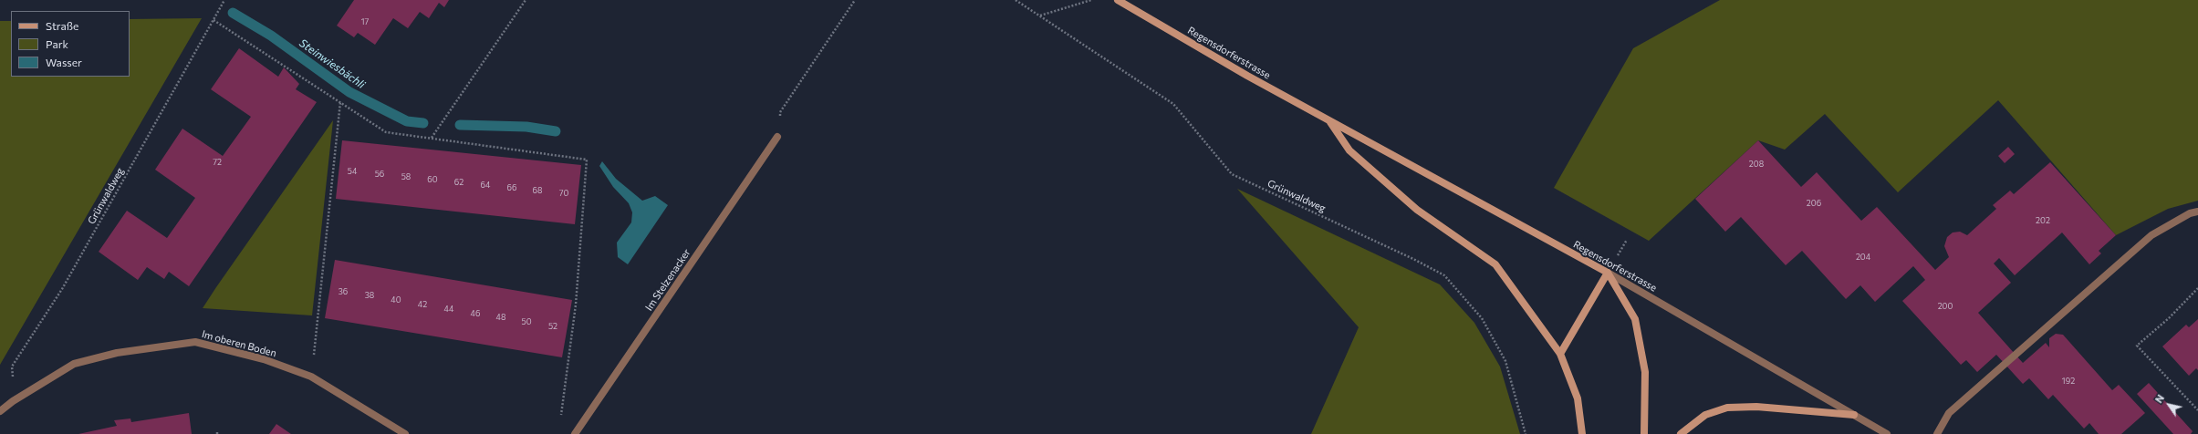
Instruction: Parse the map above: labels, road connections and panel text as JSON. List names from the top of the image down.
{
  "streets": {
    "main road": ["Regensdorferstrasse"],
    "street": ["Im Stelzenacker", "Im oberen Boden"],
    "path": ["Grünwaldweg"]
  },
  "crossings": [
    ["Grünwaldweg", "Im oberen Boden"]
  ],
  "water": ["Steinwiesbächli"],
  "house_numbers": [
    "17",
    "72",
    "208",
    "54",
    "56",
    "58",
    "60",
    "62",
    "64",
    "66",
    "68",
    "70",
    "206",
    "202",
    "204",
    "36",
    "38",
    "40",
    "42",
    "200",
    "44",
    "46",
    "48",
    "50",
    "52",
    "192"
  ],
  "legend": ["Straße", "Park", "Wasser"],
  "north": "top left"
}
